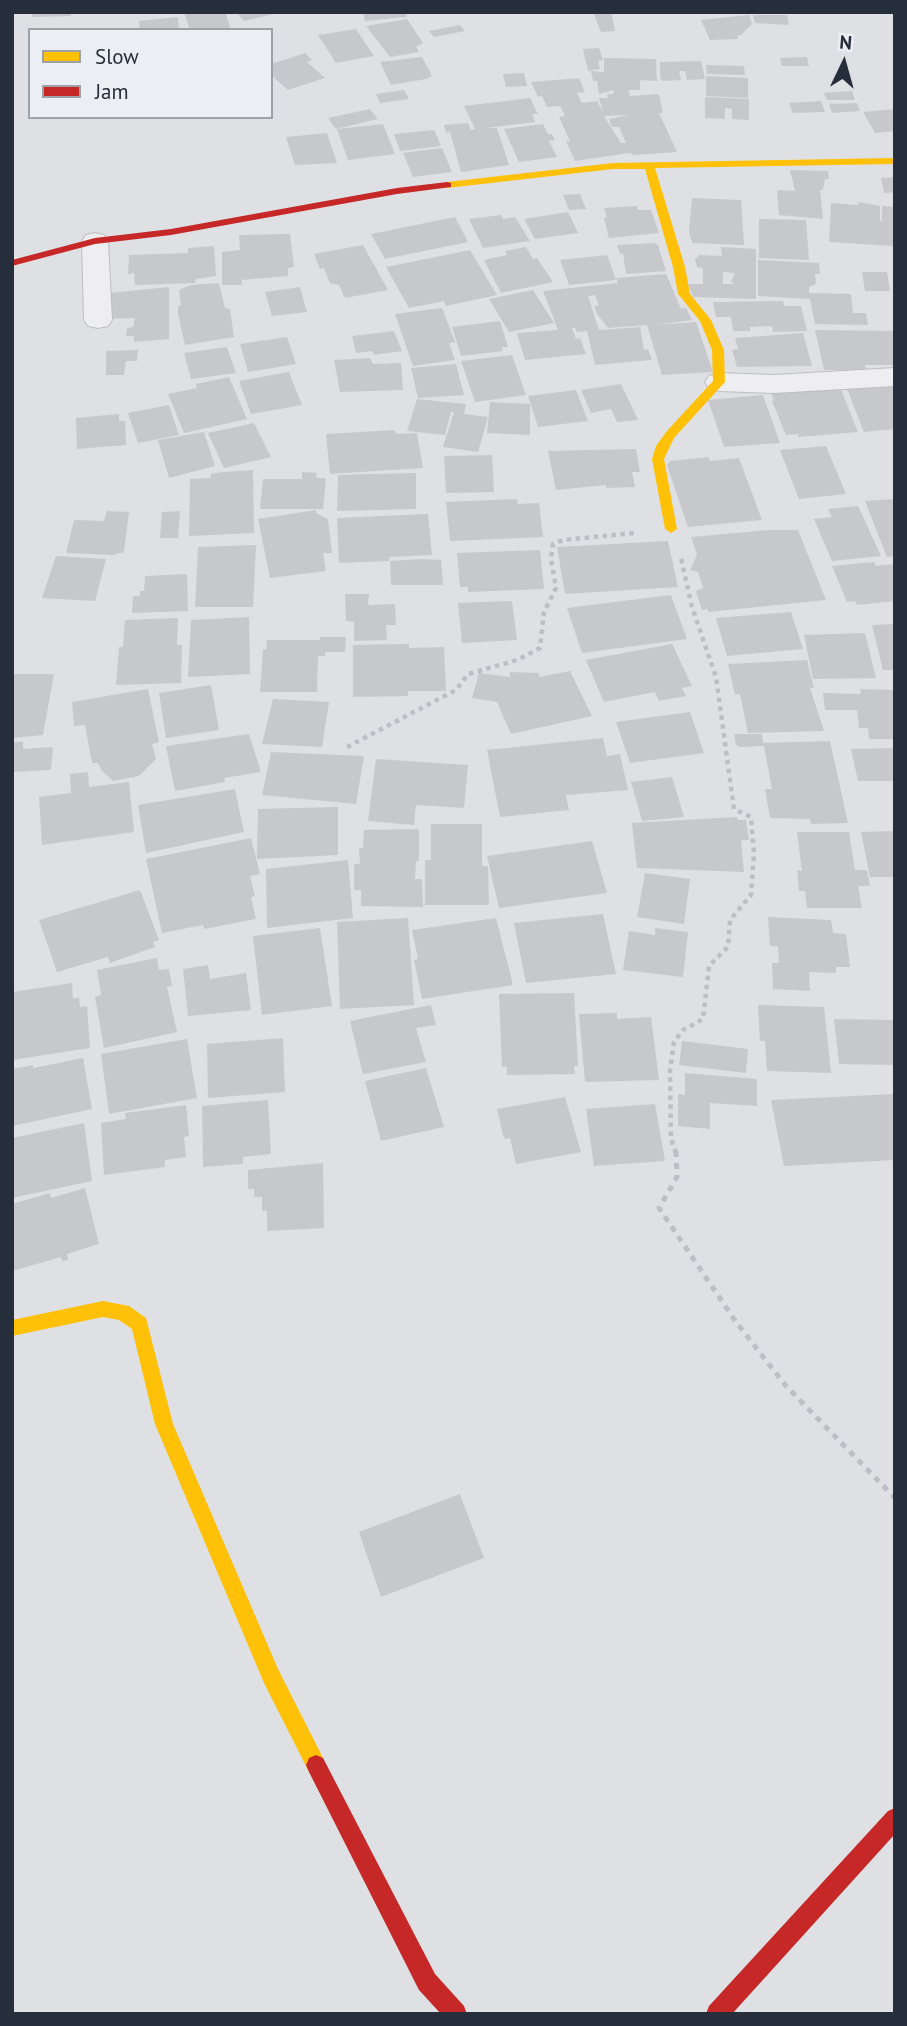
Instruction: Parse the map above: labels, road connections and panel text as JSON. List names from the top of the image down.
{
  "legend": ["Slow", "Jam"],
  "north": "top"
}
